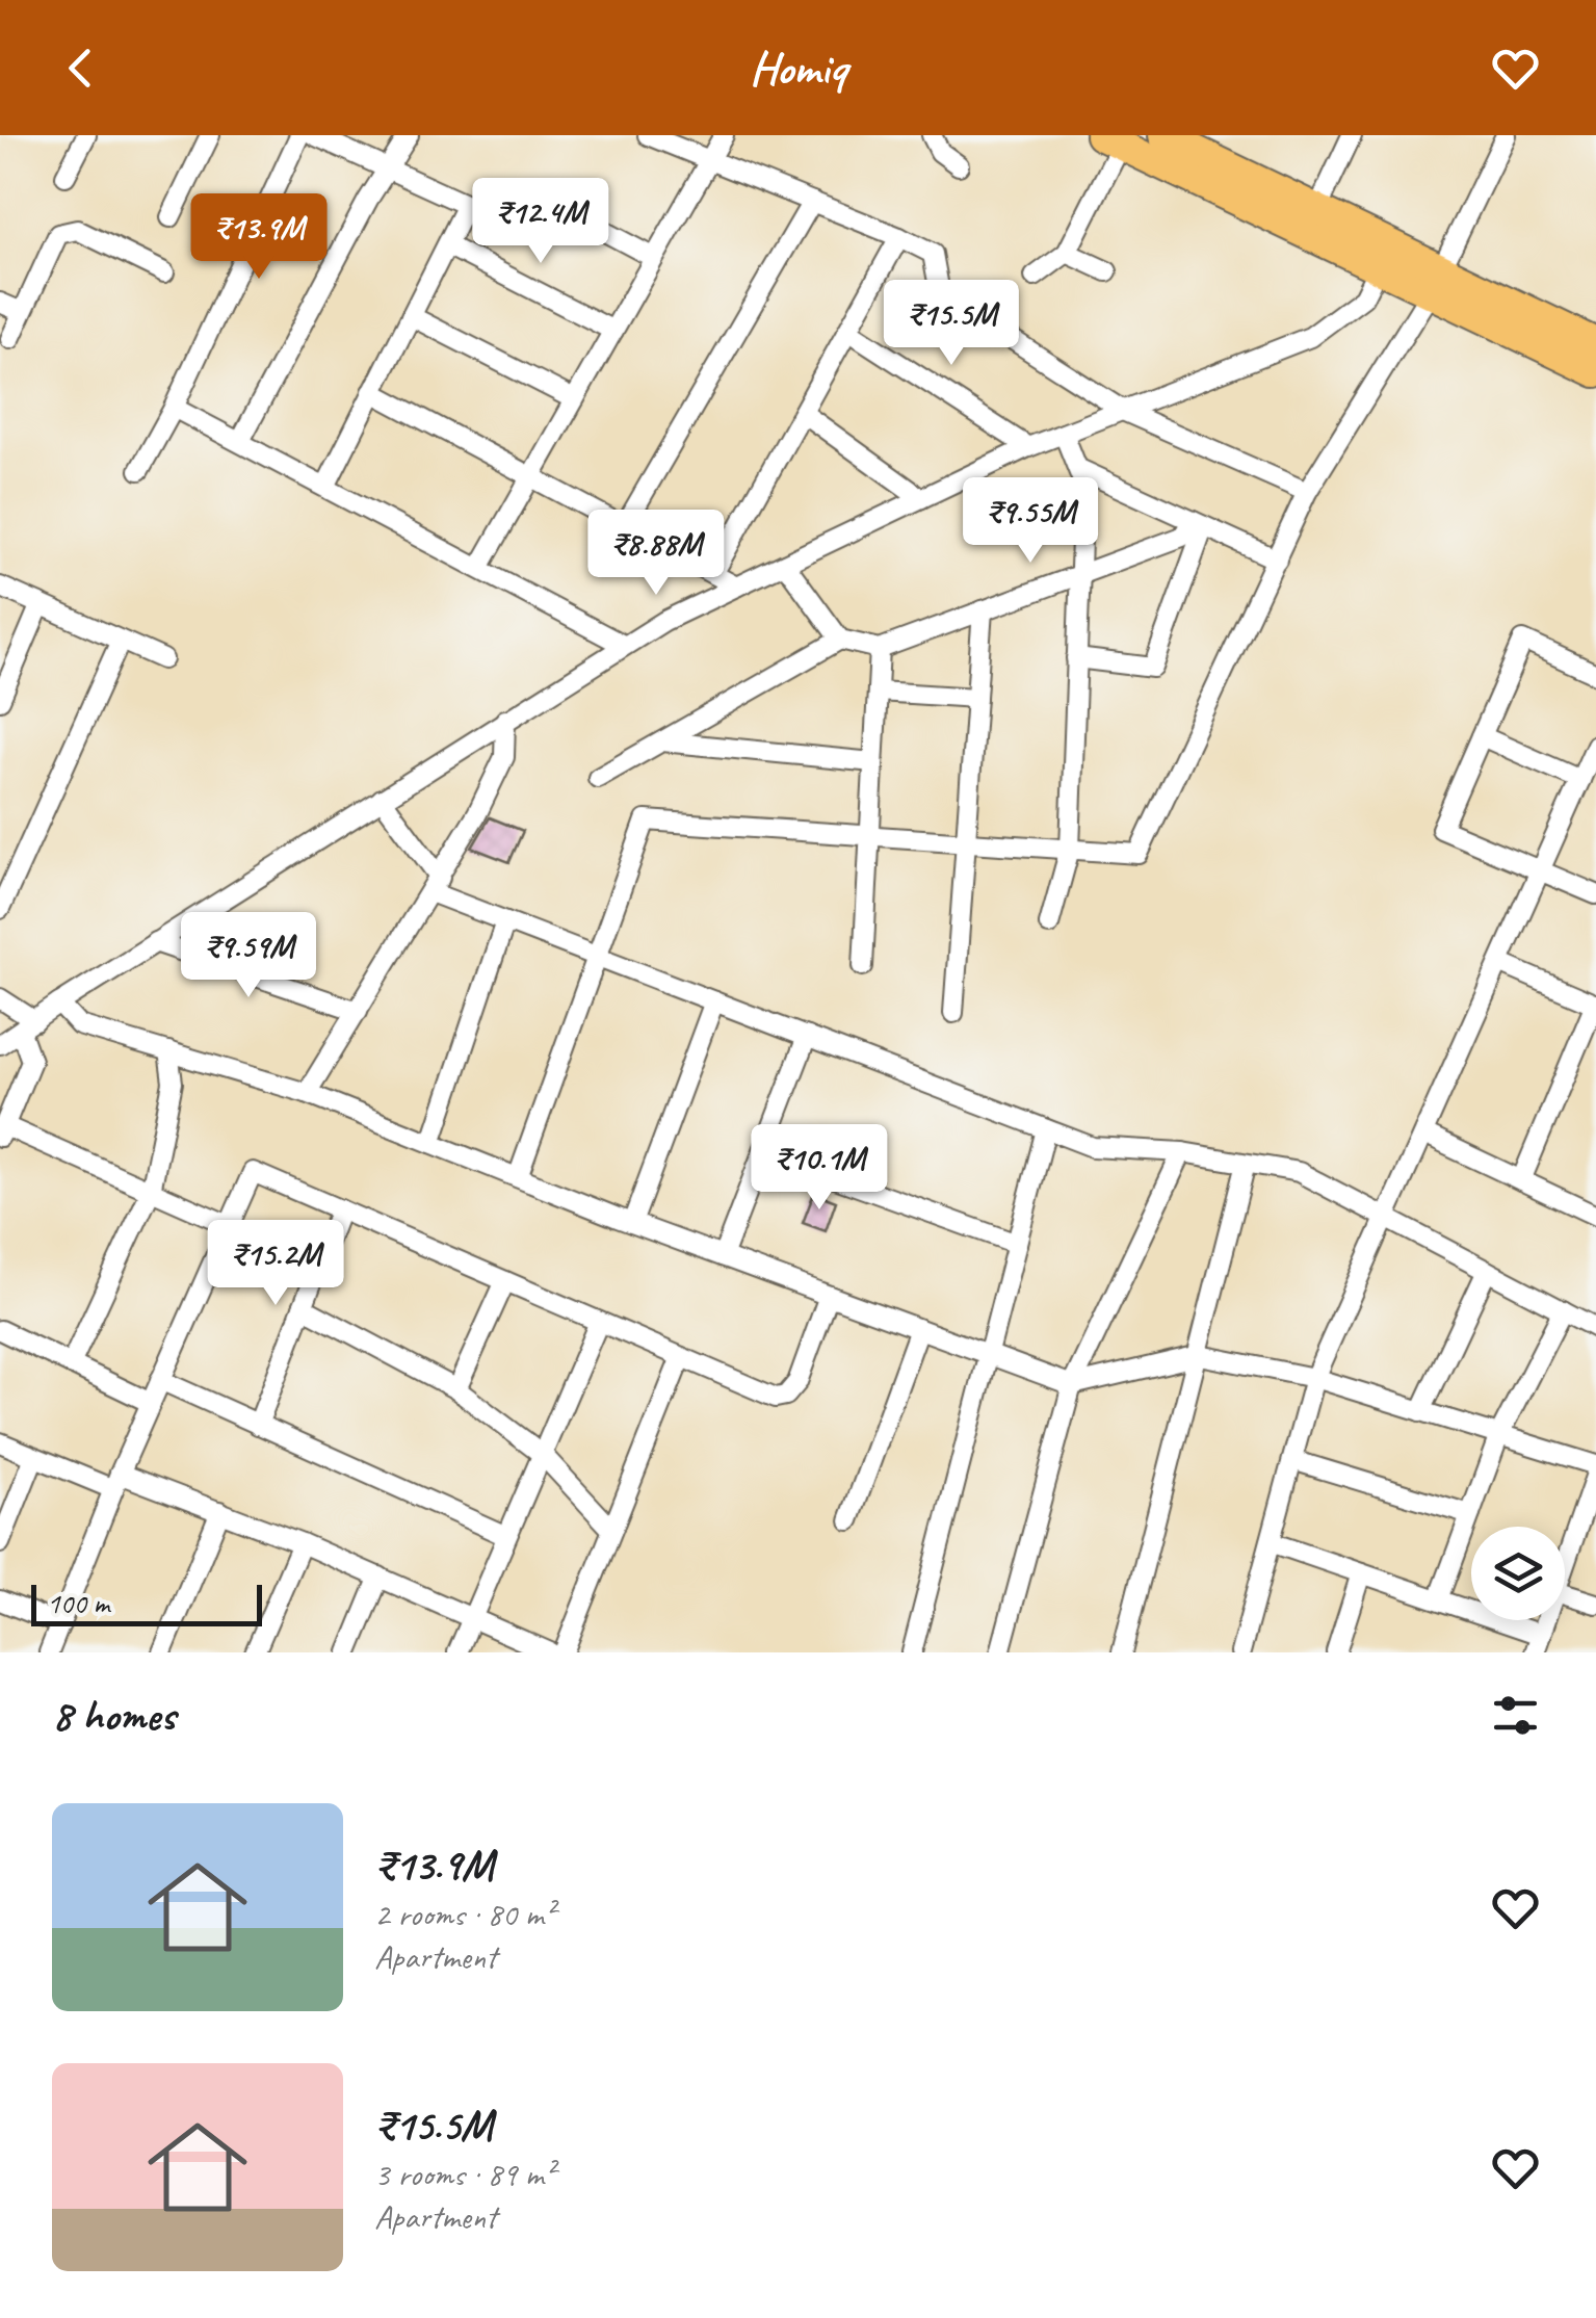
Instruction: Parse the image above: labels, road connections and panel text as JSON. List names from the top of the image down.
{
  "scale_bar": "100 m",
  "page": {
    "header": "Homiq",
    "price": [
      "₹12.4M",
      "₹13.9M",
      "₹15.5M",
      "₹9.55M",
      "₹8.88M",
      "₹9.59M",
      "₹10.1M",
      "₹15.2M"
    ],
    "scale": "100 m",
    "heading": "8 homes",
    "list": [
      {
        "name": "₹13.9M",
        "note": "2 rooms · 80 m² · Apartment"
      },
      {
        "name": "₹15.5M",
        "note": "3 rooms · 89 m² · Apartment"
      }
    ]
  }
}
